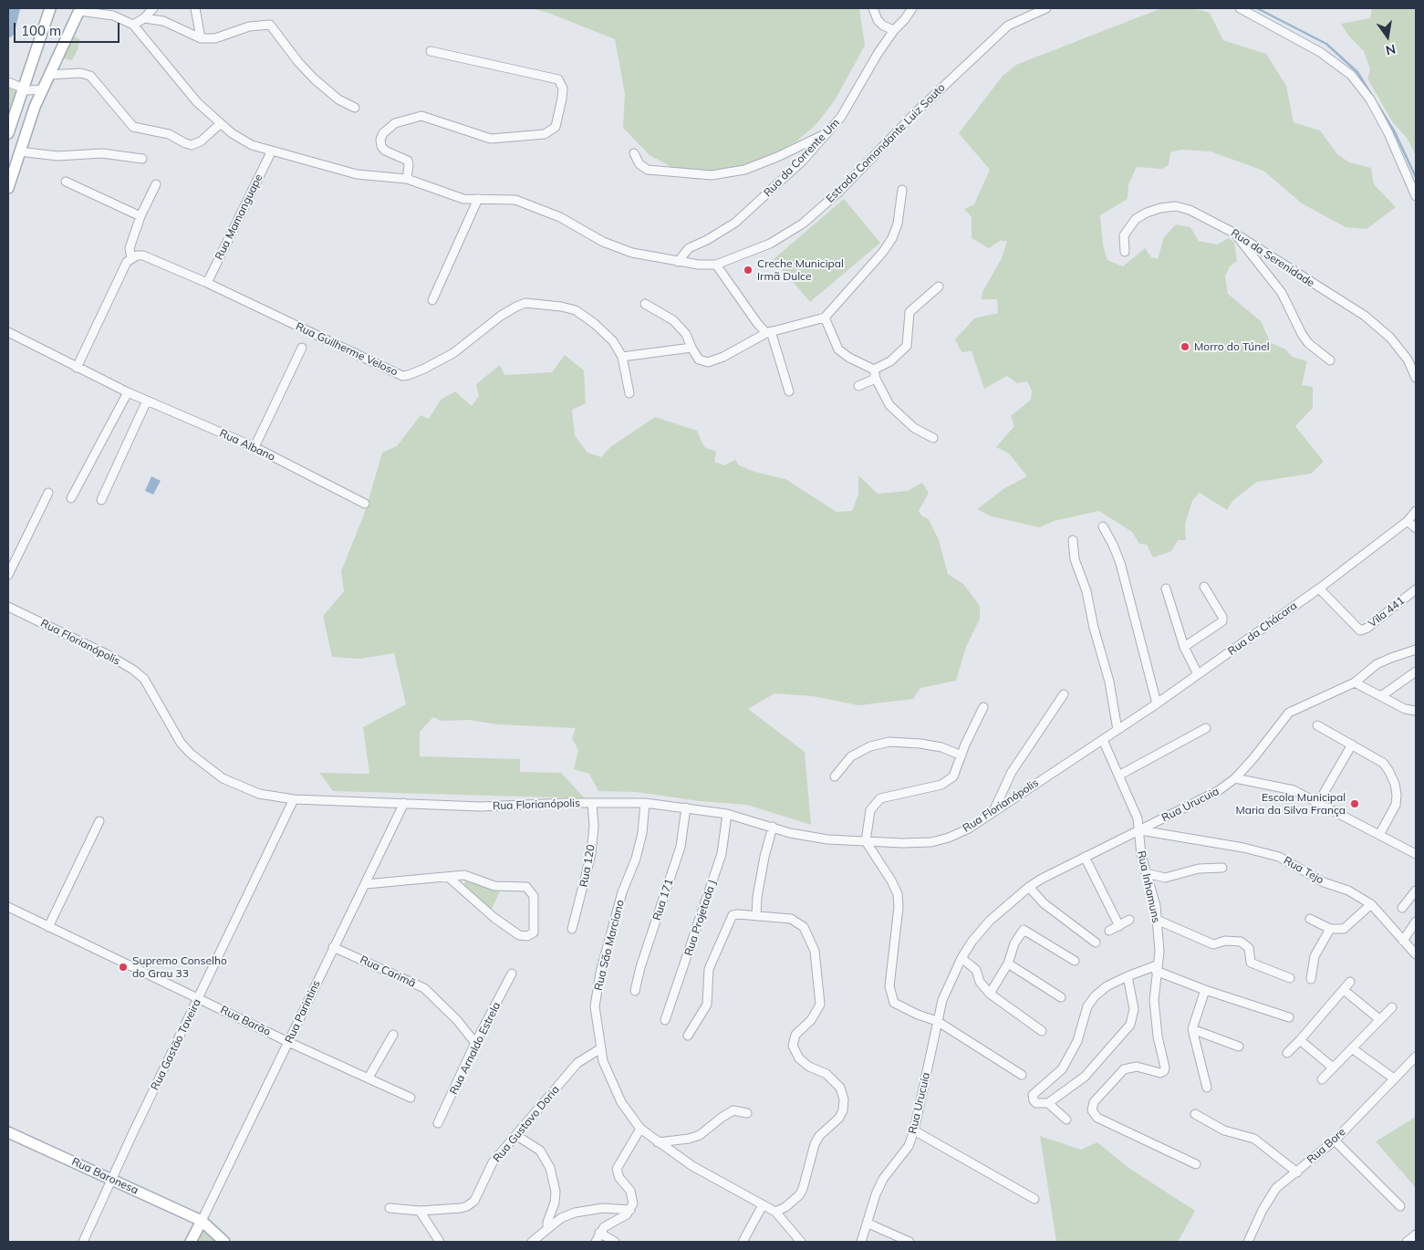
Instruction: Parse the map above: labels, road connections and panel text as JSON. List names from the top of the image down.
{
  "streets": {
    "main road": ["Rua Baronesa"],
    "street": [
      "Estrada Comandante Luiz Souto",
      "Rua da Corrente Um",
      "Rua Mamanguape",
      "Rua da Serenidade",
      "Rua Guilherme Veloso",
      "Rua Albano",
      "Vila 441",
      "Rua da Chácara",
      "Rua Florianópolis",
      "Rua Urucuia",
      "Rua 120",
      "Rua Tejo",
      "Rua Inhamuns",
      "Rua 171",
      "Rua Projetada J",
      "Rua São Marciano",
      "Rua Carimã",
      "Rua Parintins",
      "Rua Barão",
      "Rua Gastão Taveira",
      "Rua Arnaldo Estrela",
      "Rua Gustavo Doria",
      "Rua Bore"
    ]
  },
  "crossings": [
    ["Estrada Comandante Luiz Souto", "Rua da Corrente Um"],
    ["Estrada Comandante Luiz Souto", "Rua Mamanguape"],
    ["Rua Mamanguape", "Rua Guilherme Veloso"],
    ["Vila 441", "Rua da Chácara"],
    ["Rua da Chácara", "Rua Florianópolis"],
    ["Rua da Chácara", "Rua Inhamuns"],
    ["Rua Florianópolis", "Rua 120"],
    ["Rua Florianópolis", "Rua Inhamuns"],
    ["Rua Florianópolis", "Rua 171"],
    ["Rua Florianópolis", "Rua Projetada J"],
    ["Rua Florianópolis", "Rua São Marciano"],
    ["Rua Florianópolis", "Rua Parintins"],
    ["Rua Florianópolis", "Rua Gastão Taveira"],
    ["Rua Urucuia", "Rua Tejo"],
    ["Rua Urucuia", "Rua Inhamuns"],
    ["Rua Tejo", "Rua Inhamuns"],
    ["Rua São Marciano", "Rua Gustavo Doria"],
    ["Rua Carimã", "Rua Parintins"],
    ["Rua Carimã", "Rua Arnaldo Estrela"],
    ["Rua Parintins", "Rua Barão"],
    ["Rua Parintins", "Rua Baronesa"],
    ["Rua Barão", "Rua Gastão Taveira"],
    ["Rua Gastão Taveira", "Rua Baronesa"]
  ],
  "places": [
    "Creche Municipal Irmã Dulce",
    "Morro do Túnel",
    "Escola Municipal Maria da Silva França",
    "Supremo Conselho do Grau 33"
  ],
  "scale_bar": "100 m",
  "north": "bottom"
}
